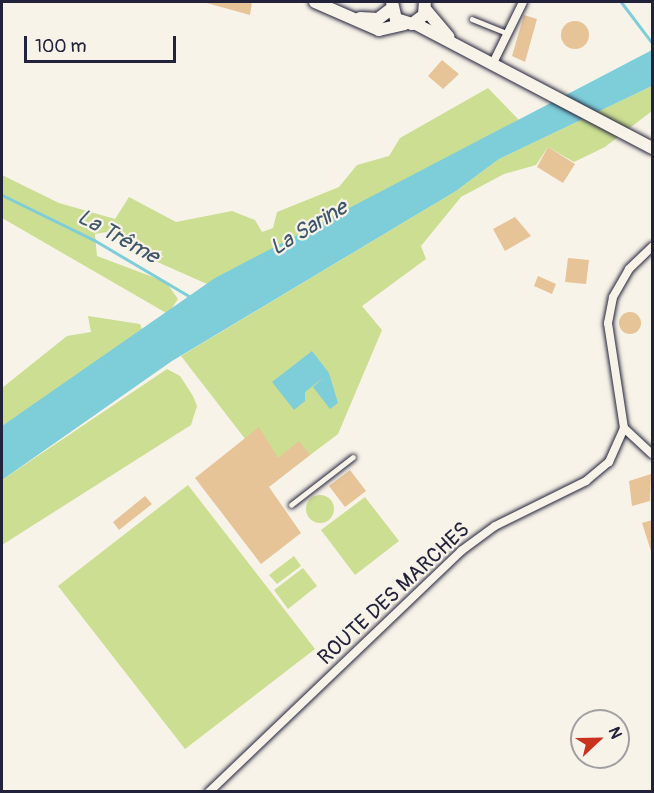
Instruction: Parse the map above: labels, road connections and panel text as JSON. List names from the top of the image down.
{
  "streets": {
    "street": ["ROUTE DES MARCHES"]
  },
  "water": ["La Sarine", "La Trême"],
  "scale_bar": "100 m",
  "north": "right"
}
